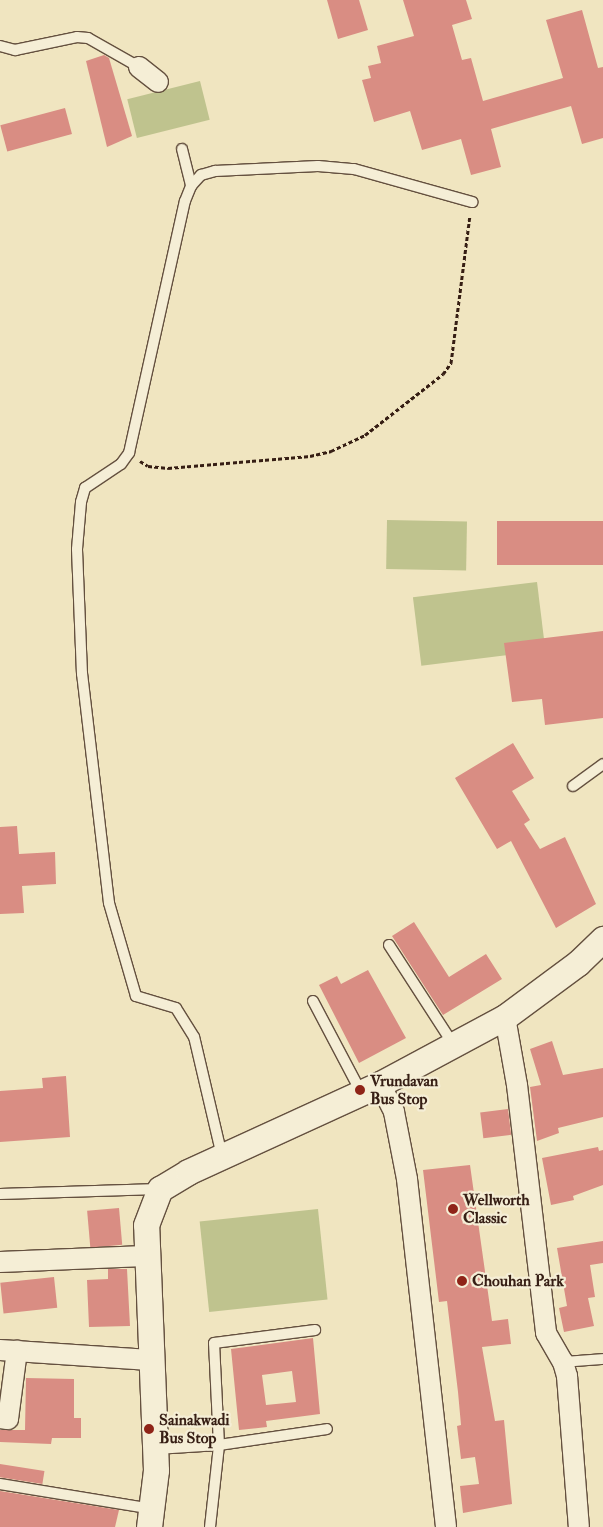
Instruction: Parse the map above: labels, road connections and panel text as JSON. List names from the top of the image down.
{
  "places": [
    "Vrundavan Bus Stop",
    "Wellworth Classic",
    "Chouhan Park",
    "Sainakwadi Bus Stop"
  ]
}
